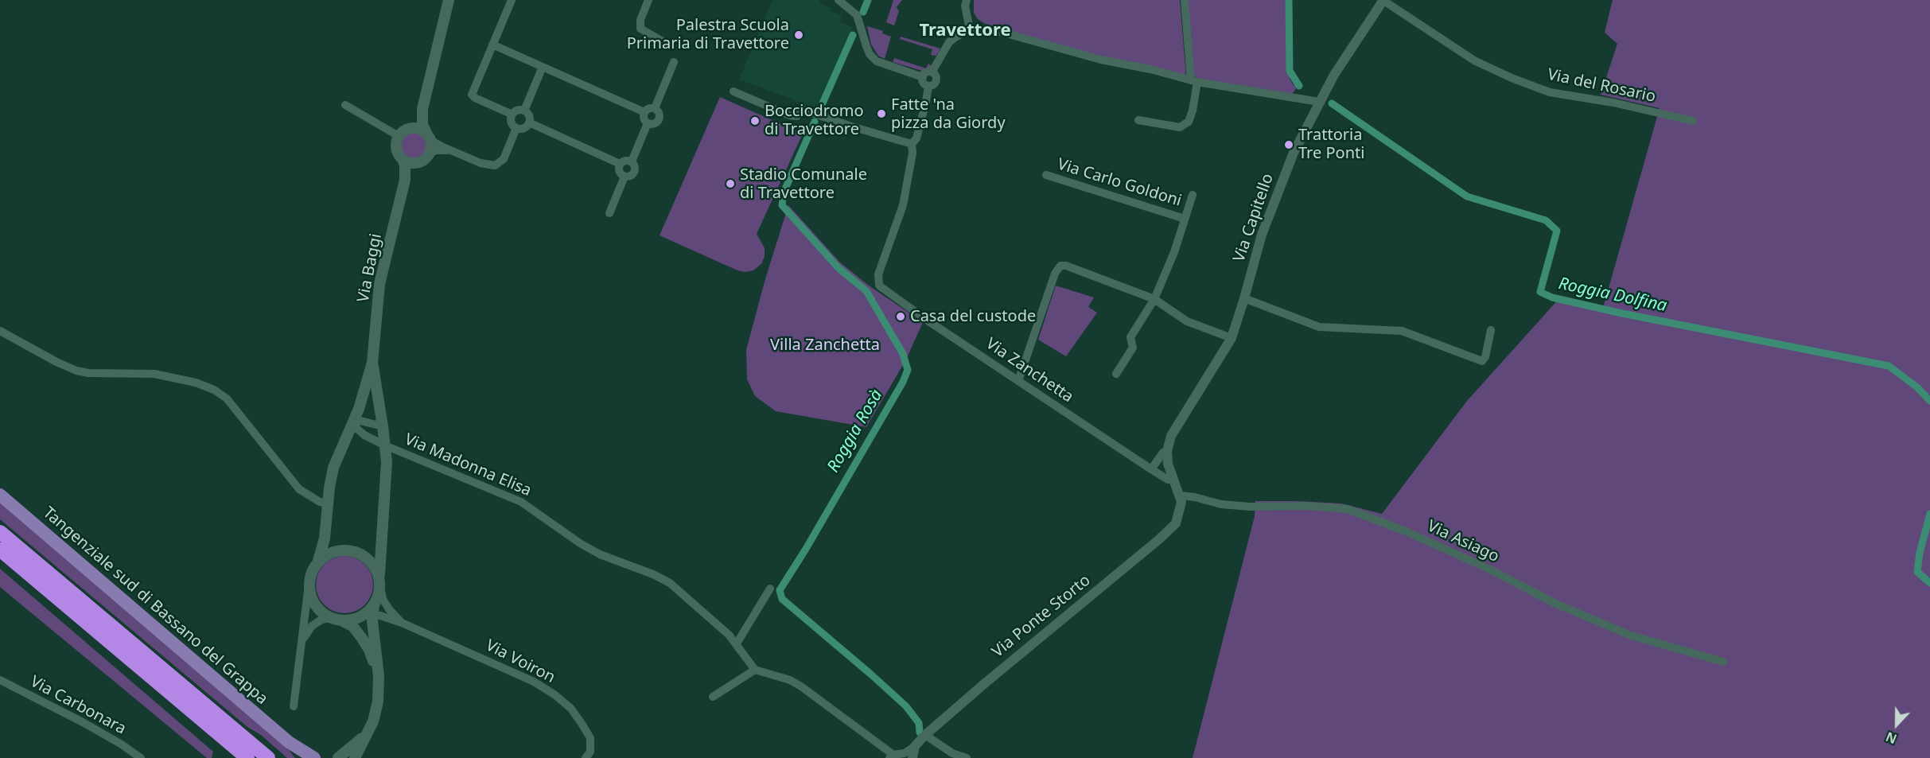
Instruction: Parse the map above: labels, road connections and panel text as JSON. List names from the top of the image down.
{
  "streets": {
    "main road": ["Via Baggi", "Tangenziale sud di Bassano del Grappa"],
    "street": [
      "Via del Rosario",
      "Via Carlo Goldoni",
      "Via Capitello",
      "Via Zanchetta",
      "Via Madonna Elisa",
      "Via Asiago",
      "Via Ponte Storto",
      "Via Voiron",
      "Via Carbonara"
    ]
  },
  "crossings": [
    ["Via del Rosario", "Via Capitello"],
    ["Via Capitello", "Via Zanchetta"],
    ["Via Baggi", "Via Madonna Elisa"],
    ["Via Baggi", "Via Voiron"],
    ["Via Zanchetta", "Via Ponte Storto"],
    ["Via Asiago", "Via Ponte Storto"]
  ],
  "districts": ["Travettore"],
  "water": ["Roggia Dolfina", "Roggia Rosà"],
  "parks": ["Villa Zanchetta"],
  "places": [
    "Palestra Scuola Primaria di Travettore",
    "Fatte 'na pizza da Giordy",
    "Bocciodromo di Travettore",
    "Trattoria Tre Ponti",
    "Stadio Comunale di Travettore",
    "Casa del custode"
  ],
  "north": "bottom"
}
